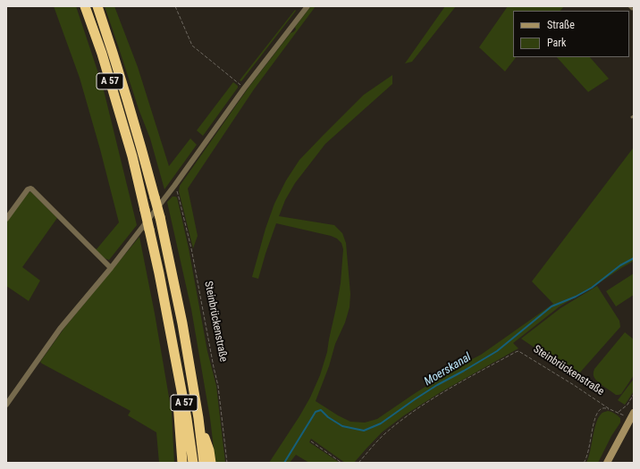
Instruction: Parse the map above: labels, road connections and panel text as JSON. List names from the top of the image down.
{
  "streets": {
    "highway": ["A 57"],
    "path": ["Steinbrückenstraße"]
  },
  "water": ["Moerskanal"],
  "legend": ["Straße", "Park"]
}
